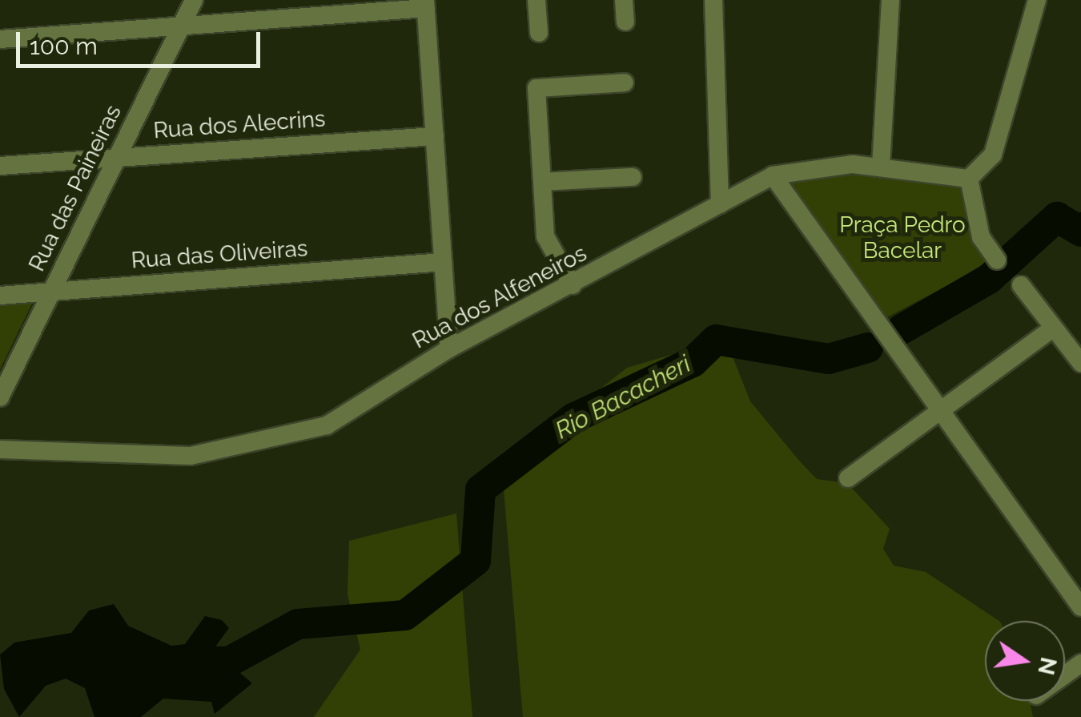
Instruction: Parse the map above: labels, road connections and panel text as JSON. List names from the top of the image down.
{
  "streets": {
    "street": [
      "Rua dos Alecrins",
      "Rua das Paineiras",
      "Rua das Oliveiras",
      "Rua dos Alfeneiros"
    ]
  },
  "crossings": [
    ["Rua dos Alecrins", "Rua das Paineiras"],
    ["Rua das Paineiras", "Rua das Oliveiras"]
  ],
  "water": ["Rio Bacacheri"],
  "parks": ["Praça Pedro Bacelar"],
  "scale_bar": "100 m",
  "north": "right"
}
